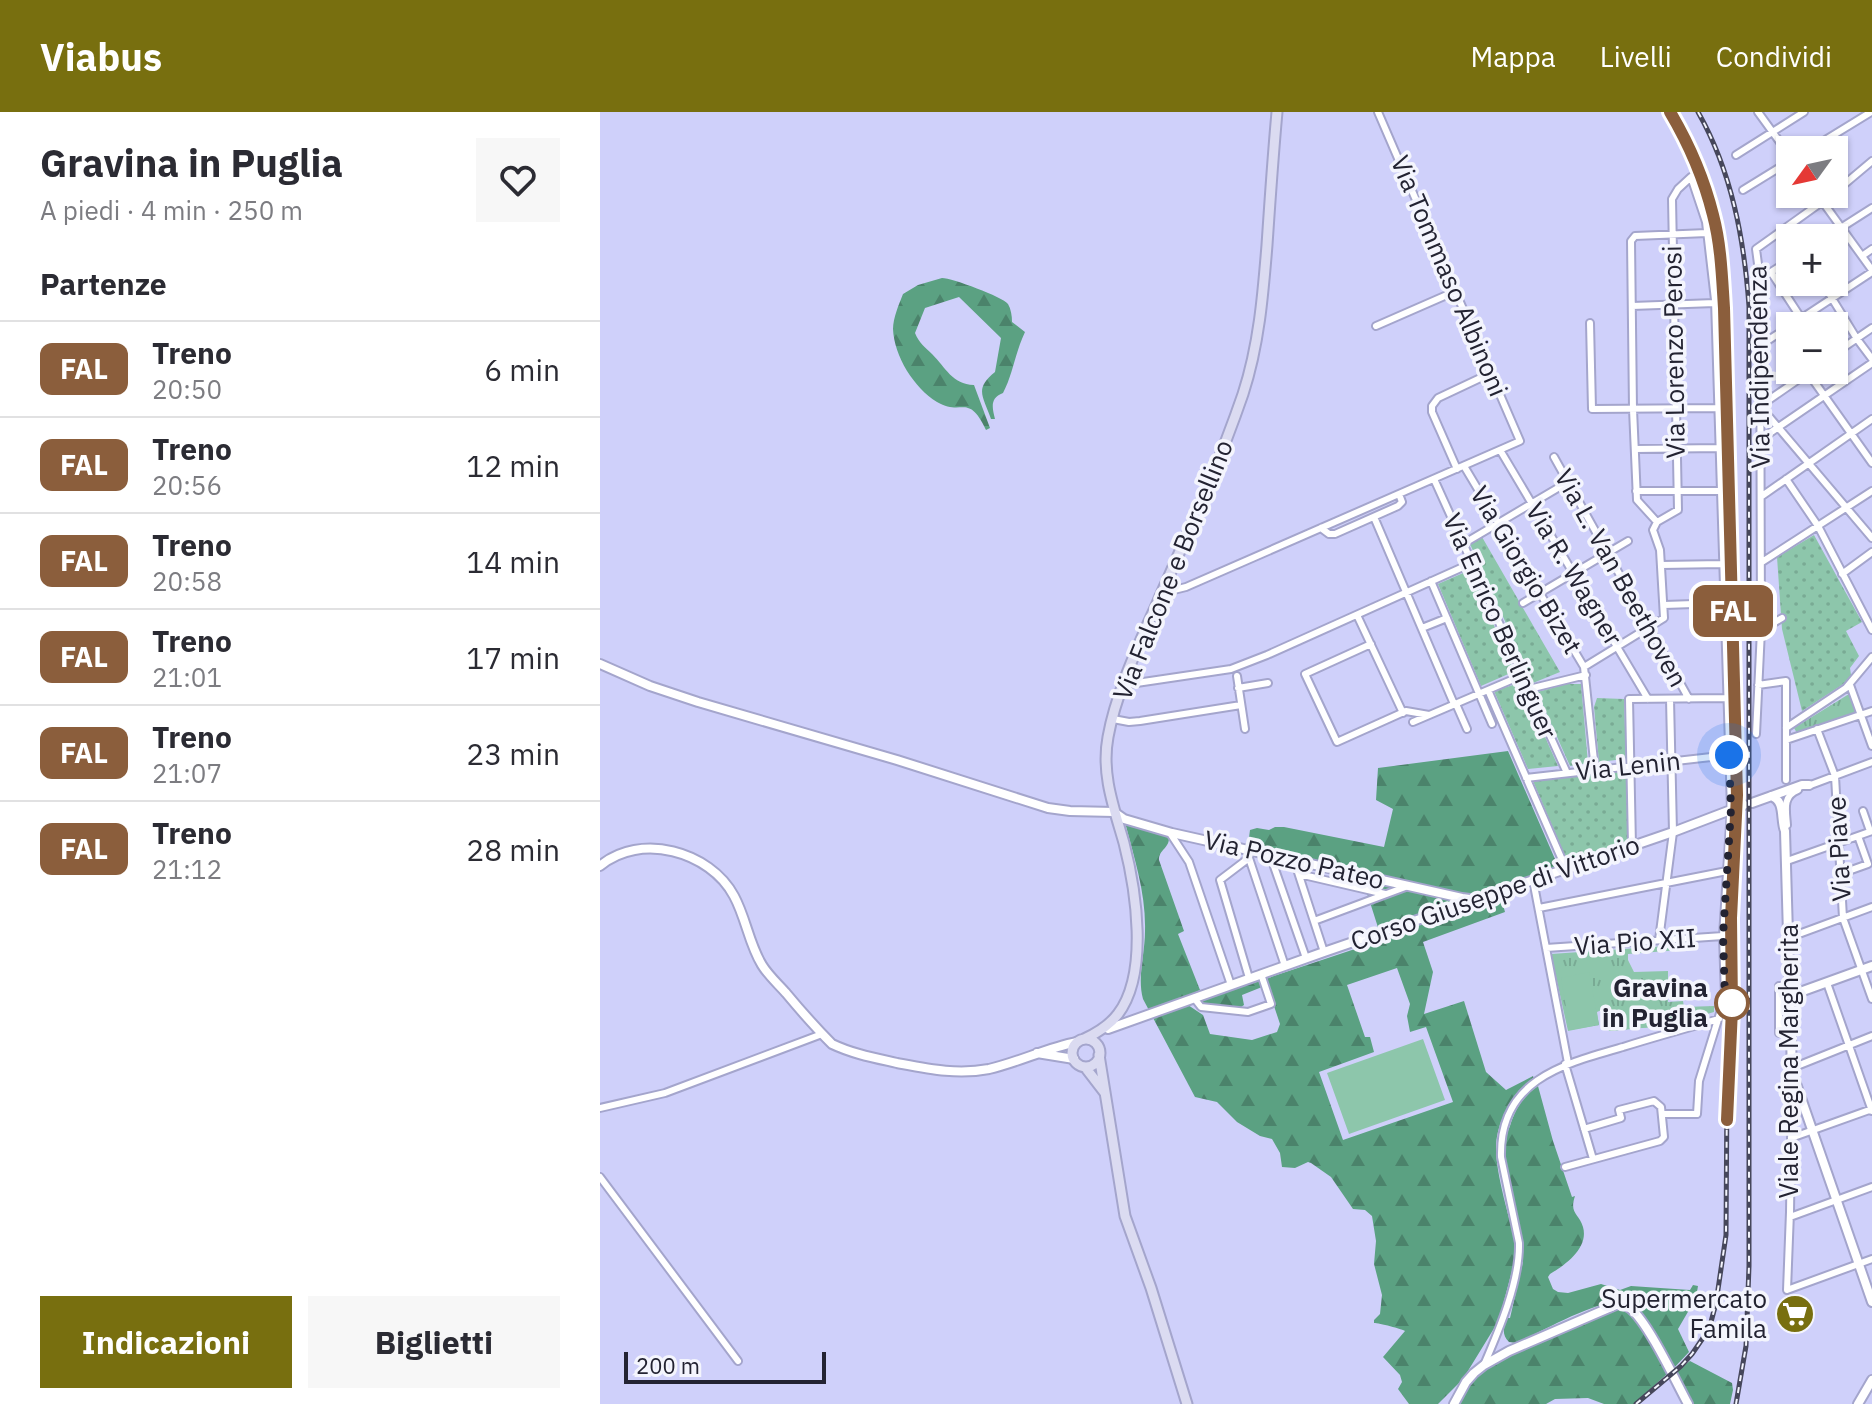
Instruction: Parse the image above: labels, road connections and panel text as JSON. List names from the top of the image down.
{
  "streets": {
    "main road": ["Via Falcone e Borsellino"],
    "street": [
      "Via Tommaso Albinoni",
      "Via Lorenzo Perosi",
      "Via Indipendenza",
      "Via Giorgio Bizet",
      "Via R. Wagner",
      "Via L. Van Beethoven",
      "Via Enrico Berlinguer",
      "Via Lenin",
      "Via Piave",
      "Via Pozzo Pateo",
      "Corso Giuseppe di Vittorio",
      "Via Pio XII",
      "Viale Regina Margherita"
    ]
  },
  "crossings": [
    ["Via Tommaso Albinoni", "Via R. Wagner"],
    ["Via Lorenzo Perosi", "Via Indipendenza"],
    ["Via Indipendenza", "Via Lenin"],
    ["Via Indipendenza", "Corso Giuseppe di Vittorio"],
    ["Via Indipendenza", "Via Pio XII"],
    ["Via Falcone e Borsellino", "Via Pozzo Pateo"],
    ["Via Falcone e Borsellino", "Corso Giuseppe di Vittorio"],
    ["Via Giorgio Bizet", "Via Lenin"],
    ["Via Enrico Berlinguer", "Via Lenin"],
    ["Via Pozzo Pateo", "Corso Giuseppe di Vittorio"],
    ["Corso Giuseppe di Vittorio", "Viale Regina Margherita"]
  ],
  "places": {
    "other": ["Gravina in Puglia"],
    "supermarket": ["Supermercato Famila"]
  },
  "scale_bar": "200 m",
  "north": "bottom left",
  "page": {
    "header": "Viabus",
    "nav": ["Mappa", "Livelli", "Condividi"],
    "heading": [
      ["Gravina in Puglia", "A piedi · 4 min · 250 m"],
      "Partenze"
    ],
    "on_map": "FAL",
    "map_buttons": ["+", "−"],
    "list": [
      {
        "mark": "FAL",
        "name": "Treno",
        "note": "20:50",
        "value": "6 min"
      },
      {
        "mark": "FAL",
        "name": "Treno",
        "note": "20:56",
        "value": "12 min"
      },
      {
        "mark": "FAL",
        "name": "Treno",
        "note": "20:58",
        "value": "14 min"
      },
      {
        "mark": "FAL",
        "name": "Treno",
        "note": "21:01",
        "value": "17 min"
      },
      {
        "mark": "FAL",
        "name": "Treno",
        "note": "21:07",
        "value": "23 min"
      },
      {
        "mark": "FAL",
        "name": "Treno",
        "note": "21:12",
        "value": "28 min"
      }
    ],
    "buttons": ["Indicazioni", "Biglietti"],
    "scale": "200 m"
  }
}
